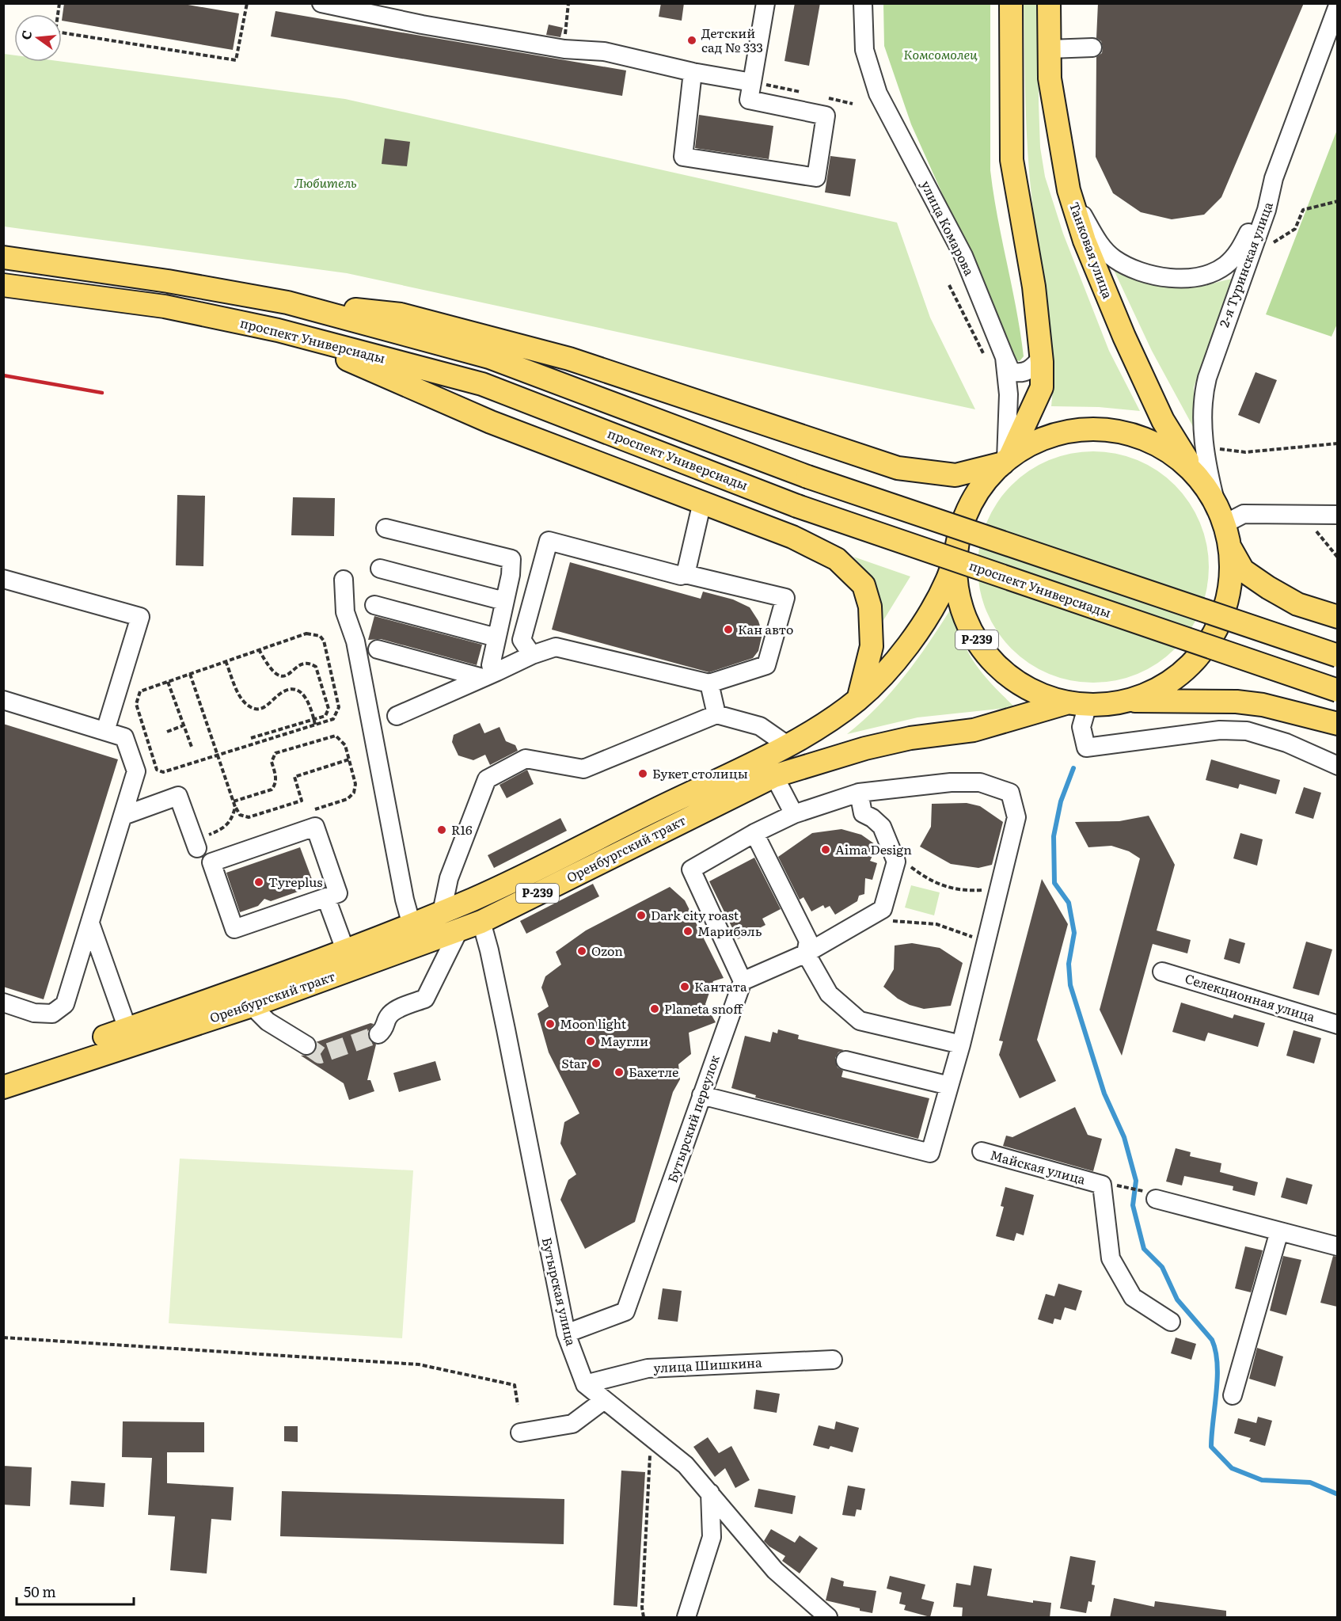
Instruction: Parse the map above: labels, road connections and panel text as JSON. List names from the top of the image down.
{
  "streets": {
    "main road": [
      "Танковая улица",
      "проспект Универсиады",
      "Р-239",
      "Оренбургский тракт"
    ],
    "street": [
      "улица Комарова",
      "2-я Туринская улица",
      "Селекционная улица",
      "Бутырский переулок",
      "Майская улица",
      "Бутырская улица",
      "улица Шишкина"
    ]
  },
  "crossings": [
    ["улица Комарова", "Р-239"],
    ["Танковая улица", "Р-239"],
    ["2-я Туринская улица", "Р-239"],
    ["Р-239", "Оренбургский тракт"],
    ["Оренбургский тракт", "Бутырская улица"],
    ["Бутырский переулок", "Бутырская улица"],
    ["Бутырская улица", "улица Шишкина"]
  ],
  "parks": ["Комсомолец", "Любитель"],
  "places": [
    "Детский сад № 333",
    "Кан авто",
    "Букет столицы",
    "R16",
    "Aima Design",
    "Tyreplus",
    "Dark city roast",
    "Марибэль",
    "Ozon",
    "Кантата",
    "Planeta snoff",
    "Moon light",
    "Маугли",
    "Star",
    "Бахетле"
  ],
  "scale_bar": "50 m",
  "north": "left"
}
